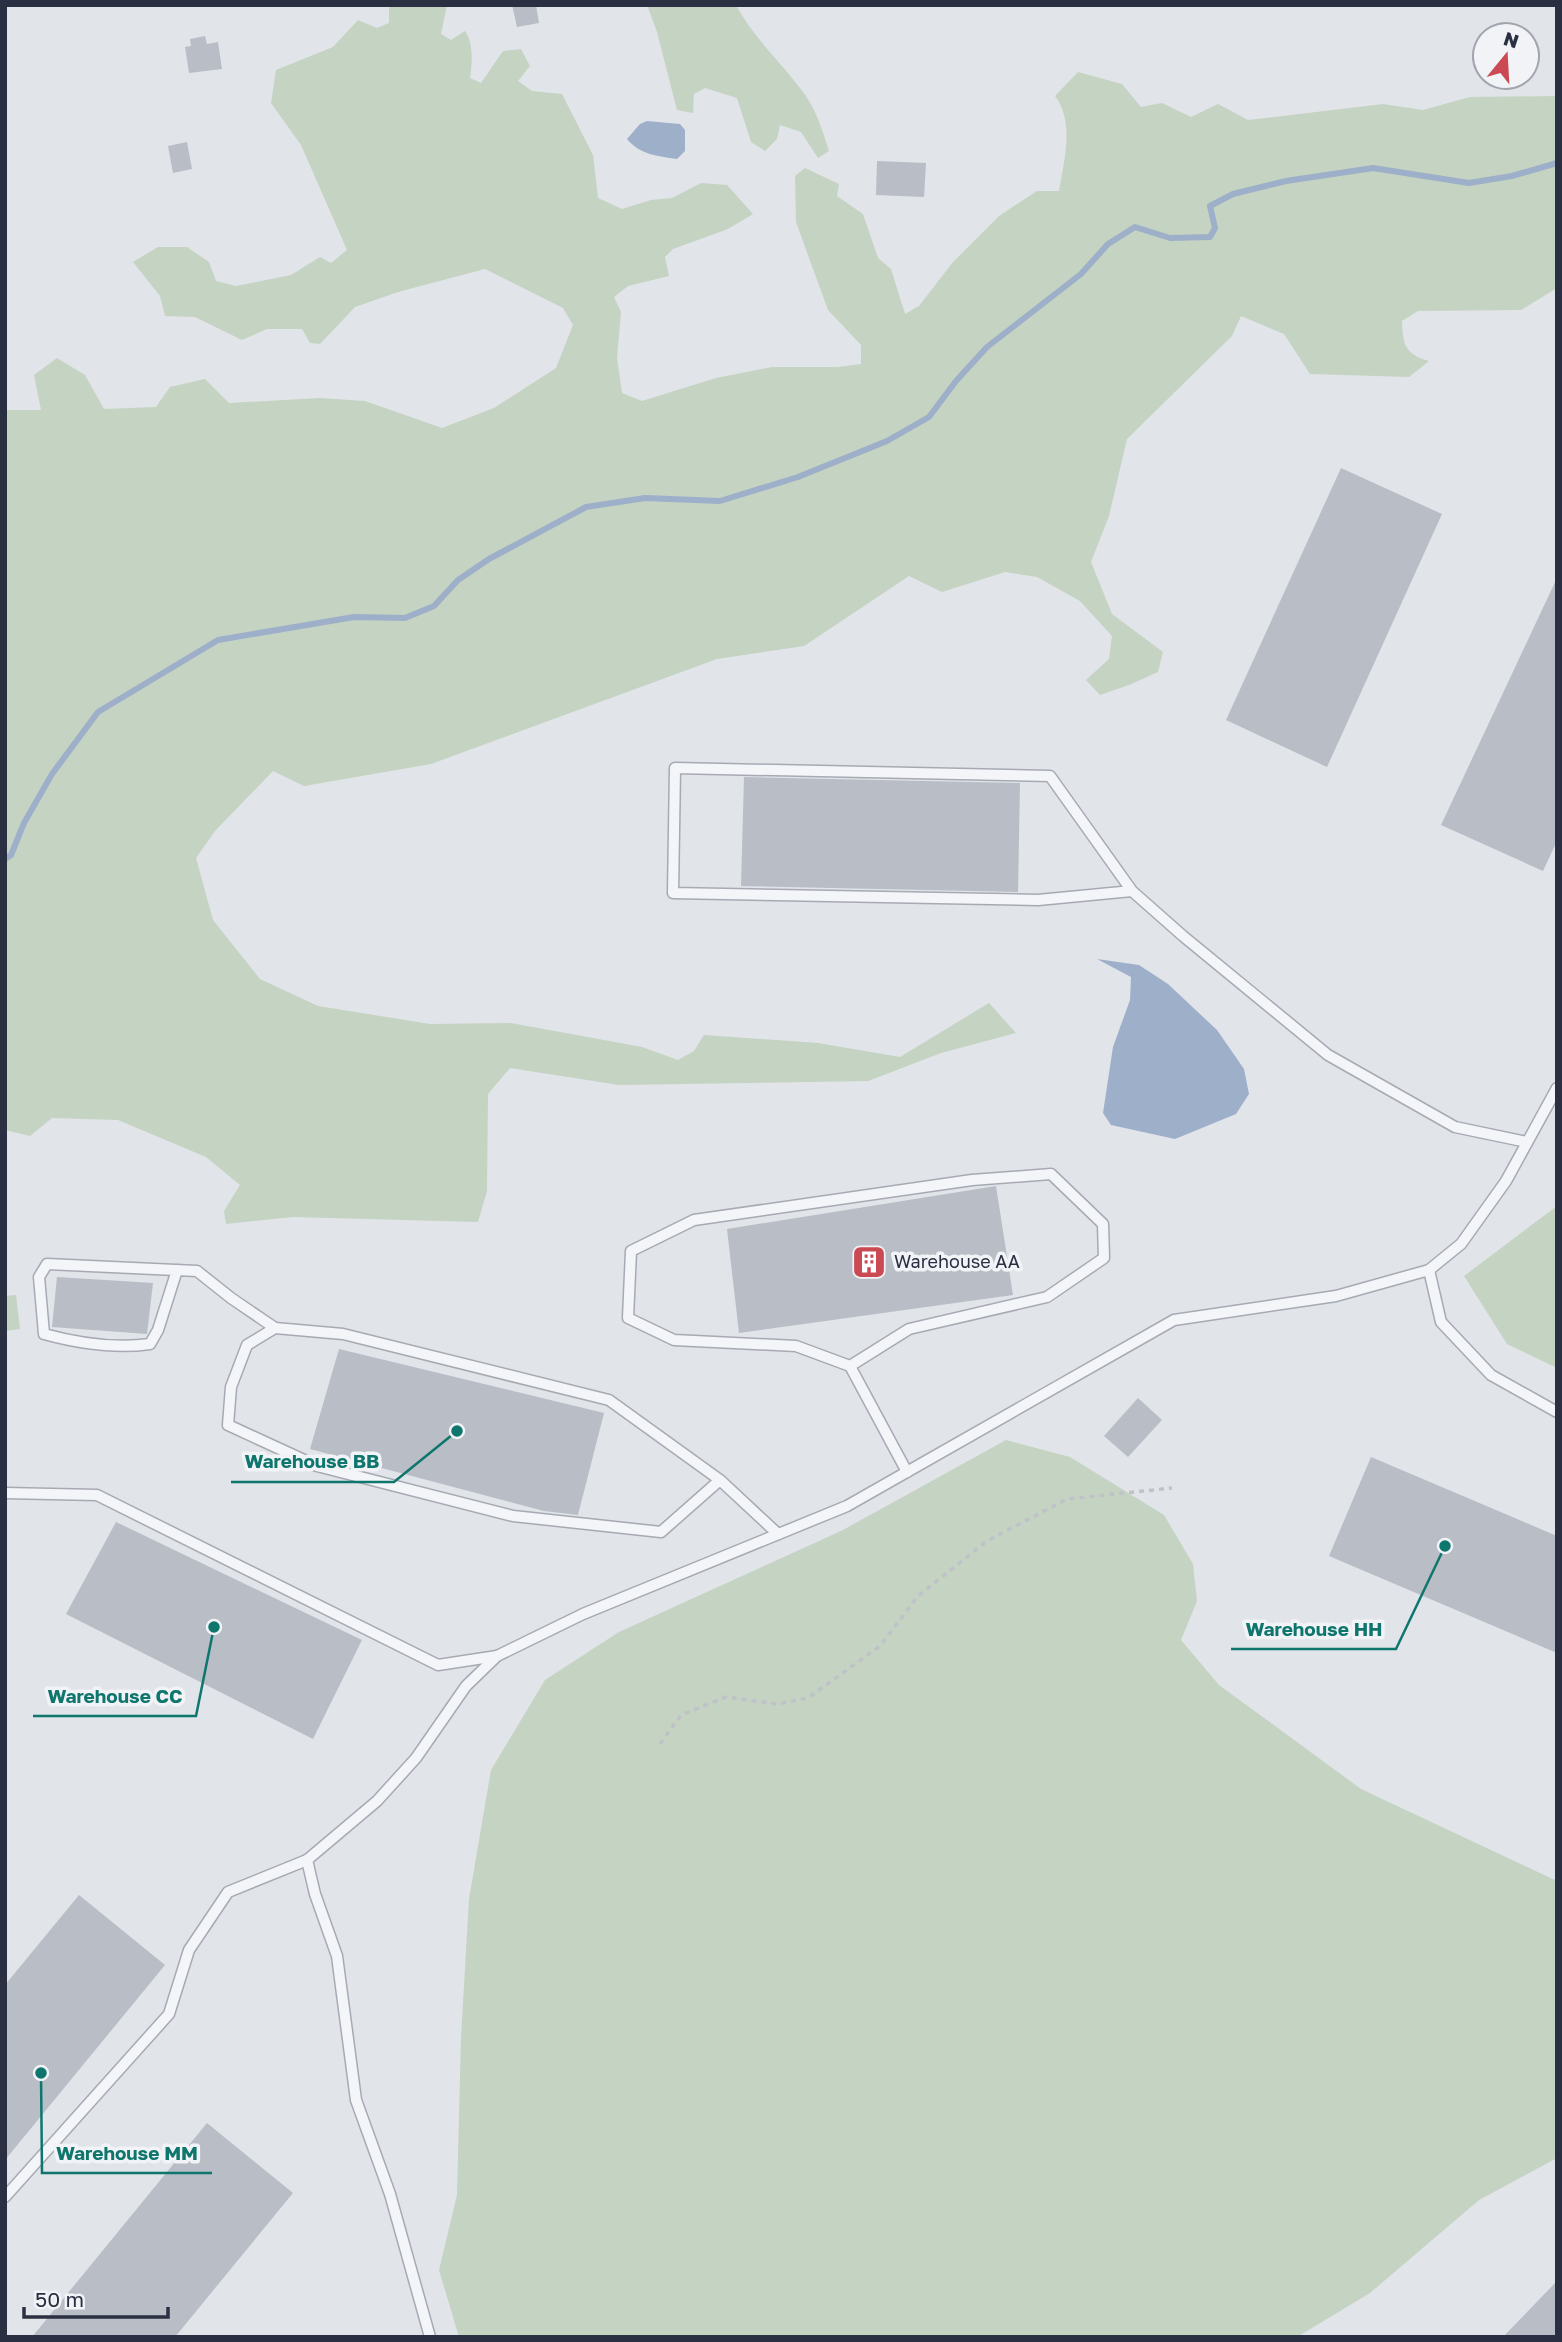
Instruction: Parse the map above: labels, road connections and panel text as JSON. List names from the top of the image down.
{
  "places": {
    "building": ["Warehouse AA"],
    "other": [
      "Warehouse BB",
      "Warehouse HH",
      "Warehouse CC",
      "Warehouse MM"
    ]
  },
  "scale_bar": "50 m",
  "north": "top"
}
